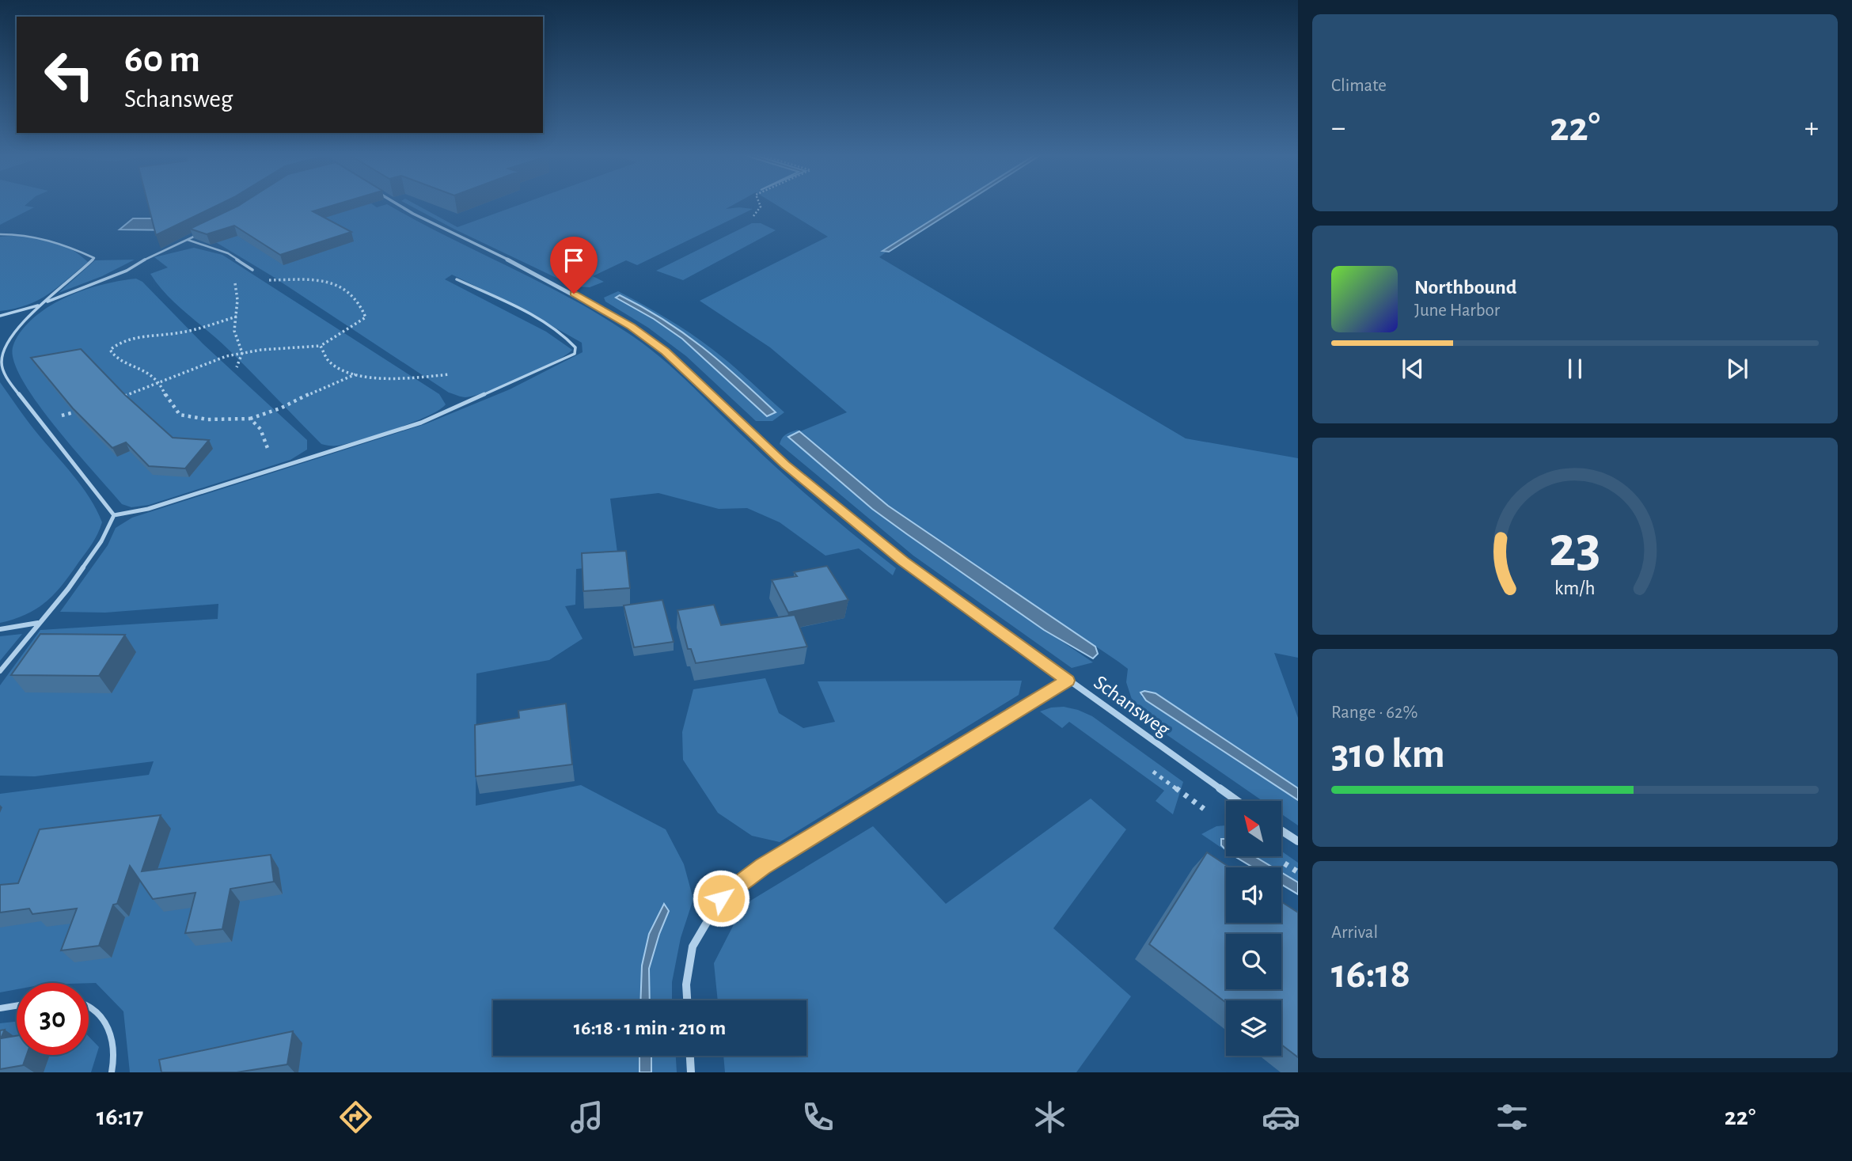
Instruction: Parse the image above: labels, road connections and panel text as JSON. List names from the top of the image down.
{
  "streets": {
    "street": ["Schansweg"]
  },
  "north": "top left",
  "page": {
    "tile": [
      "Climate",
      ["Range · 62%", "310 km"],
      ["Arrival", "16:18"]
    ],
    "turn": ["60 m", "Schansweg"],
    "heat": ["−", "22°", "+"],
    "song": ["Northbound", "June Harbor"],
    "limit": "30",
    "trip": "16:18 · 1 min · 210 m",
    "tabs": ["16:17", "22°"],
    "gauge": ["23", "km/h"]
  }
}
